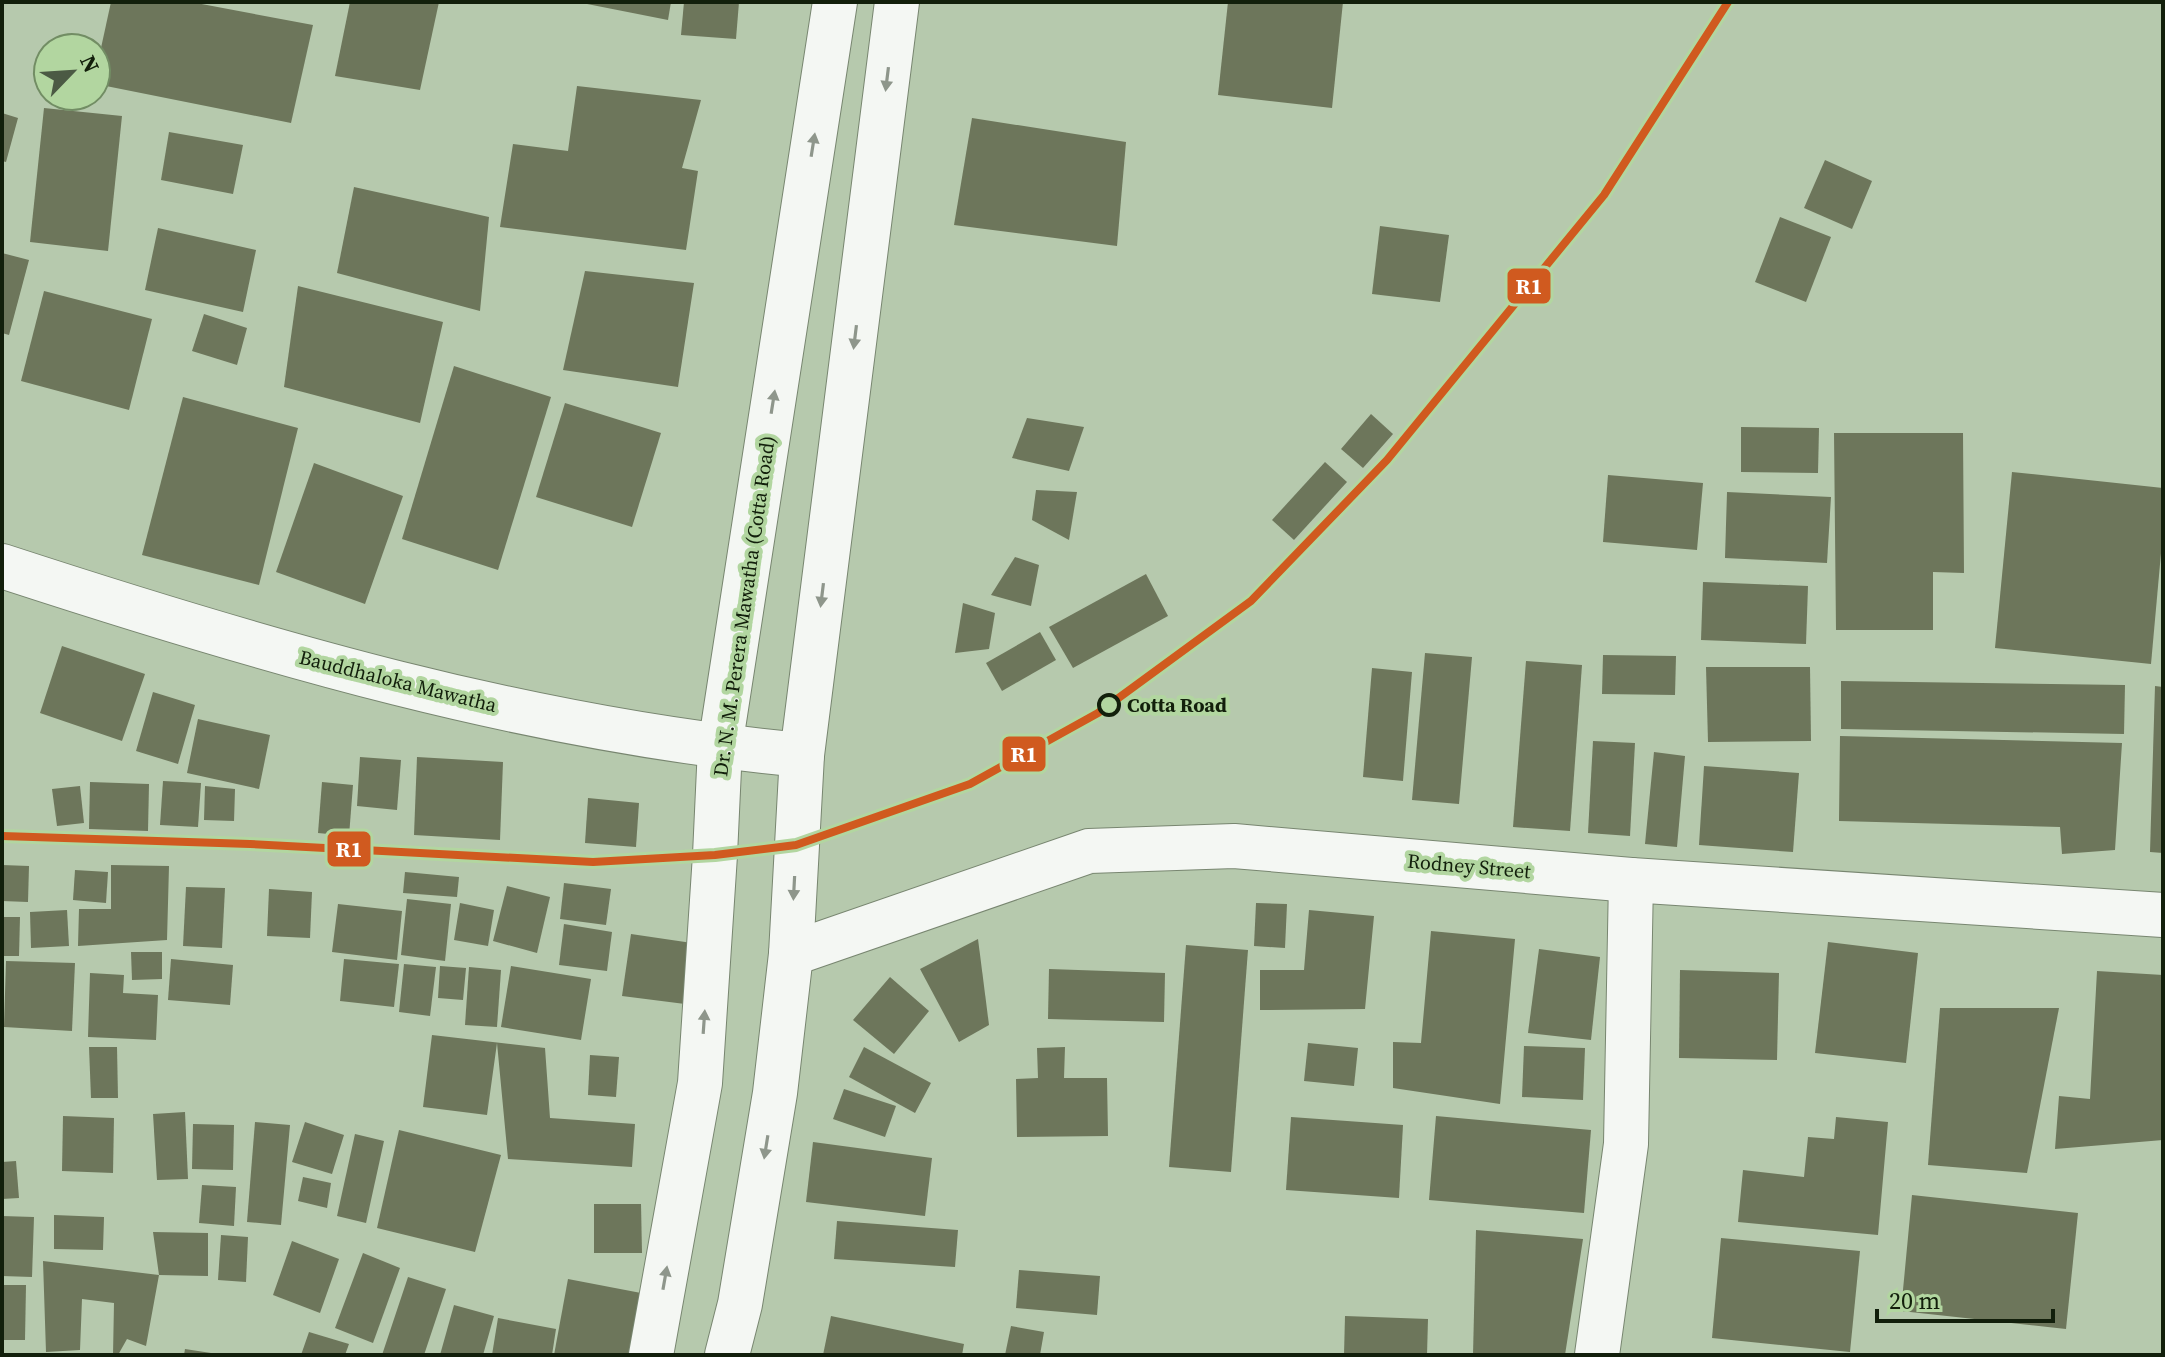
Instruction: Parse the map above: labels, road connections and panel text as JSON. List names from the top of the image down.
{
  "streets": {
    "main road": ["Dr. N. M. Perera Mawatha (Cotta Road)", "Bauddhaloka Mawatha", "Rodney Street"]
  },
  "crossings": [
    ["Dr. N. M. Perera Mawatha (Cotta Road)", "Bauddhaloka Mawatha"]
  ],
  "places": ["Cotta Road"],
  "lines": ["transit line R1"],
  "scale_bar": "20 m",
  "north": "top right"
}
